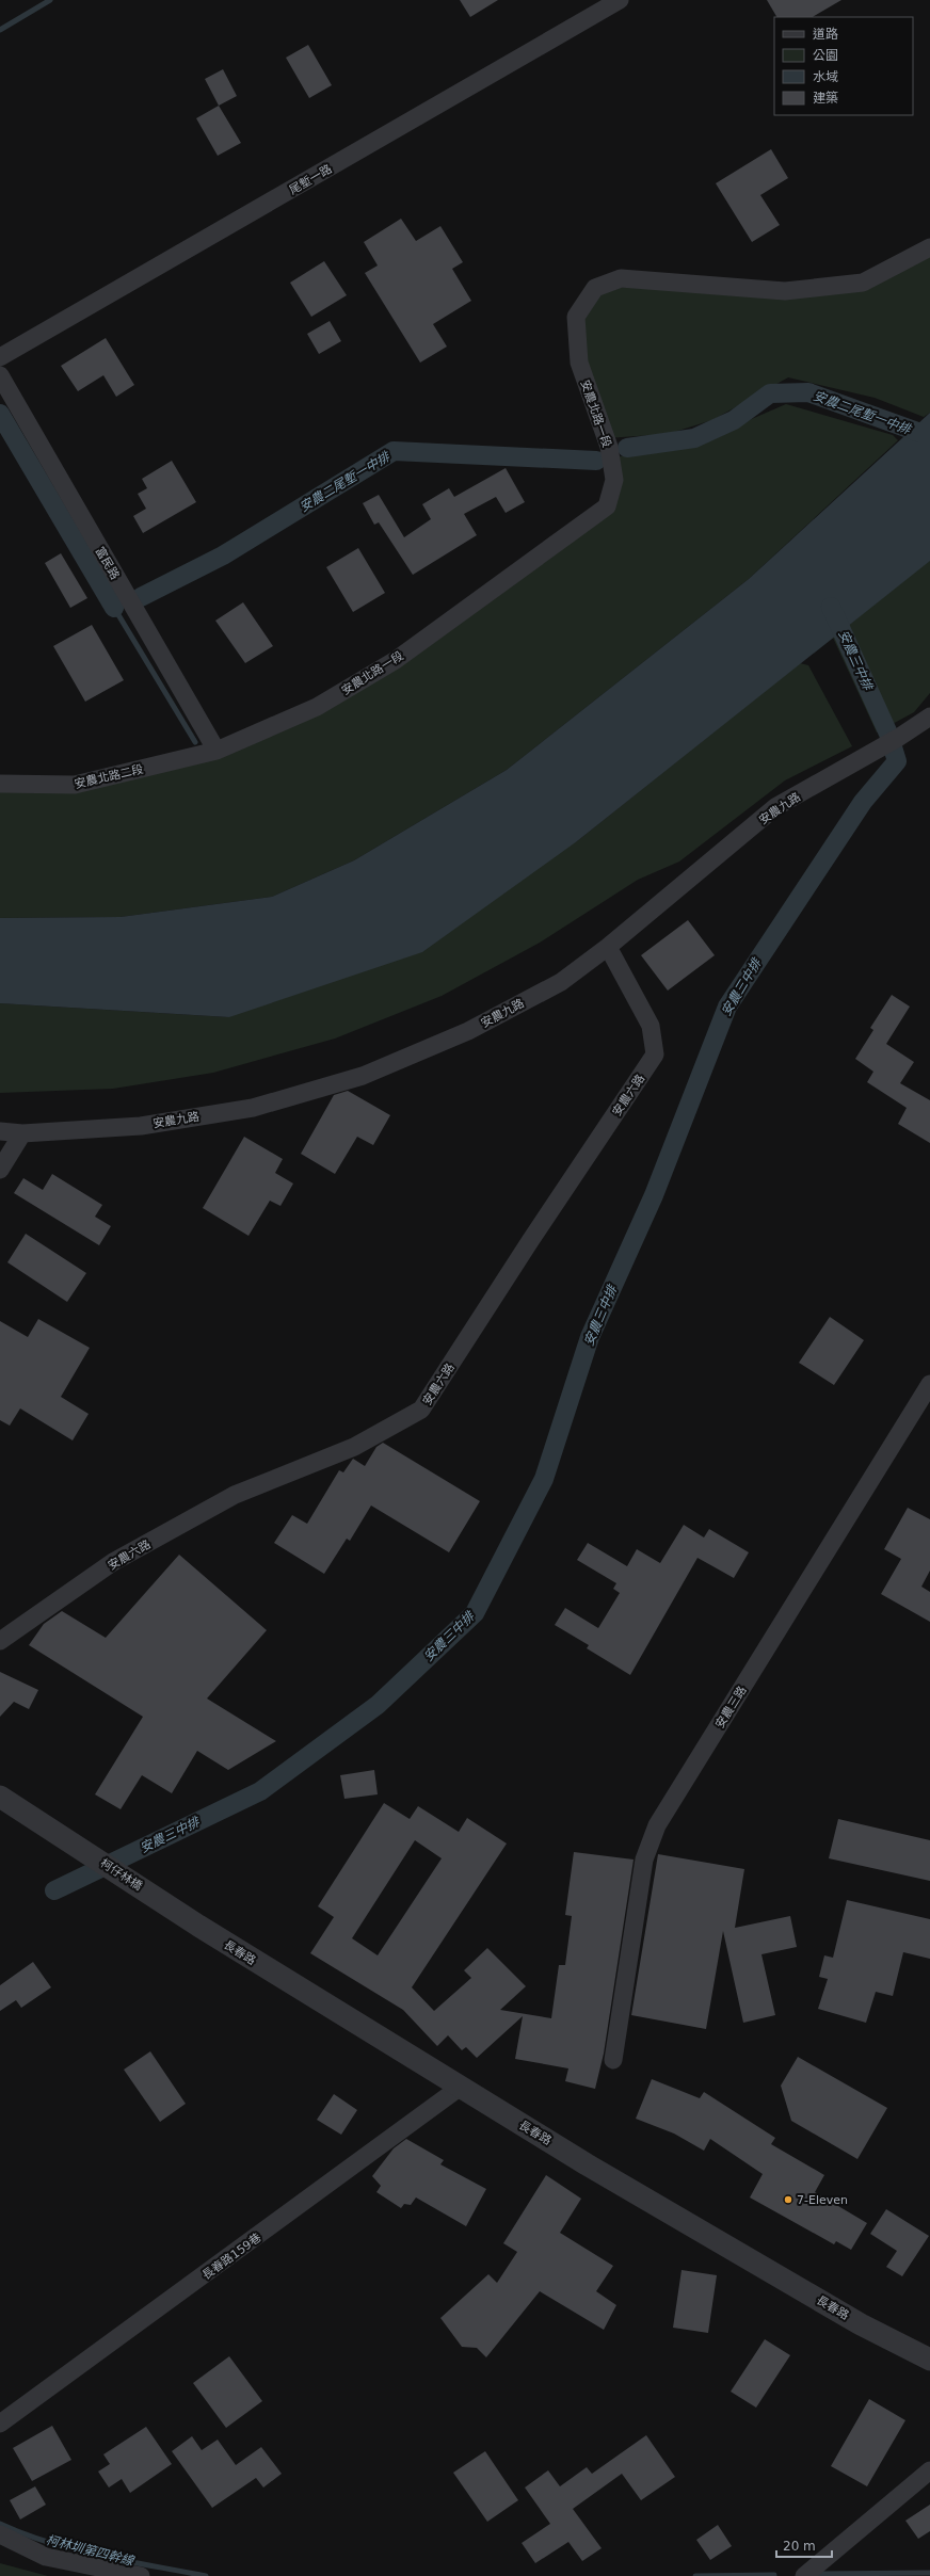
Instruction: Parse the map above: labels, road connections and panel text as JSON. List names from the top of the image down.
{
  "streets": {
    "street": [
      "尾塹一路",
      "安農北路一段",
      "富民路",
      "安農北路二段",
      "安農九路",
      "安農六路",
      "安農三路",
      "柯仔林橋",
      "長春路",
      "長春路159巷"
    ]
  },
  "crossings": [
    ["安農北路一段", "富民路"],
    ["安農北路一段", "安農北路二段"],
    ["富民路", "安農北路二段"],
    ["安農九路", "安農六路"],
    ["柯仔林橋", "長春路"],
    ["長春路", "長春路159巷"]
  ],
  "water": ["安農二尾塹一中排", "安農三中排", "柯林圳第四幹線"],
  "places": ["7-Eleven"],
  "legend": [
    "道路",
    "公園",
    "水域",
    "建築"
  ],
  "scale_bar": "20 m"
}
